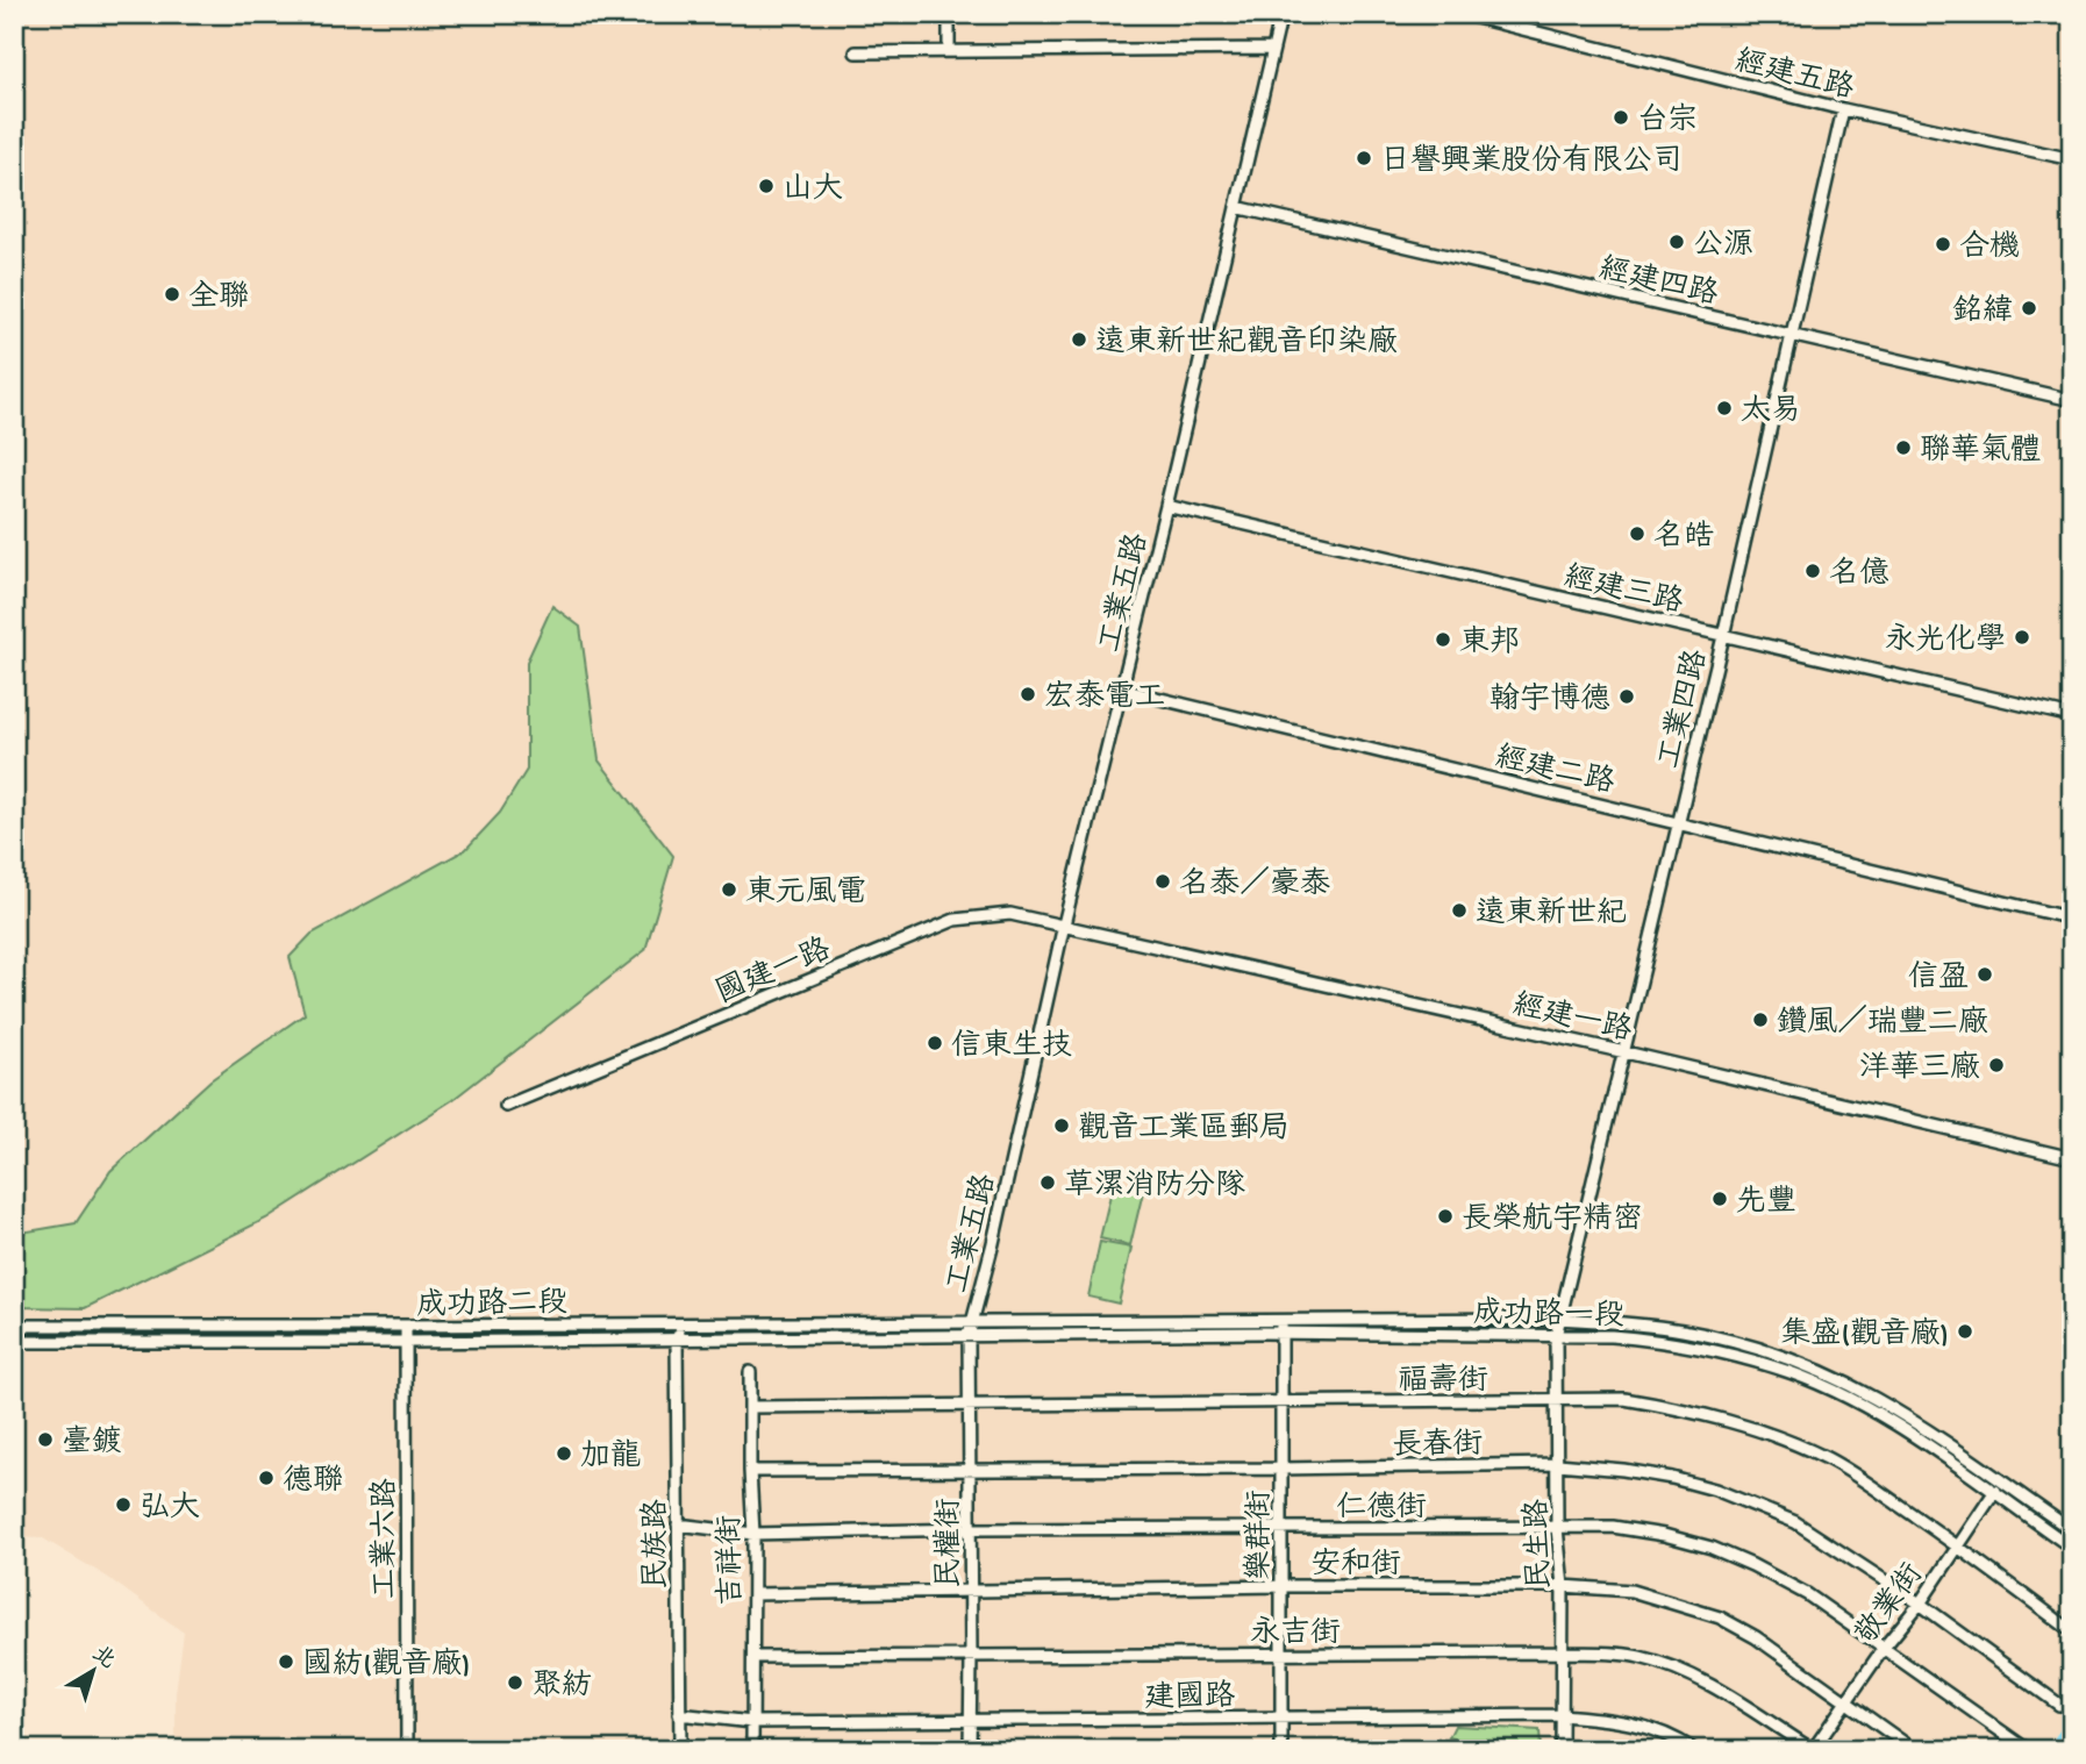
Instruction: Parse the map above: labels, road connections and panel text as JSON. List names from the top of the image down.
{
  "streets": {
    "street": [
      "經建五路",
      "經建四路",
      "經建三路",
      "工業五路",
      "工業四路",
      "經建二路",
      "國建一路",
      "經建一路",
      "成功路二段",
      "成功路一段",
      "福壽街",
      "長春街",
      "仁德街",
      "樂群街",
      "工業六路",
      "民權街",
      "民族路",
      "民生路",
      "吉祥街",
      "安和街",
      "敬業街",
      "永吉街",
      "建國路"
    ]
  },
  "crossings": [
    ["經建五路", "工業四路"],
    ["經建四路", "工業五路"],
    ["經建四路", "工業四路"],
    ["經建三路", "工業五路"],
    ["經建三路", "工業四路"],
    ["工業五路", "經建二路"],
    ["工業五路", "國建一路"],
    ["工業五路", "經建一路"],
    ["工業五路", "成功路二段"],
    ["工業五路", "成功路一段"],
    ["工業五路", "民權街"],
    ["工業四路", "經建二路"],
    ["工業四路", "經建一路"],
    ["工業四路", "成功路一段"],
    ["工業四路", "民生路"],
    ["國建一路", "經建一路"],
    ["成功路二段", "成功路一段"],
    ["成功路二段", "工業六路"],
    ["成功路二段", "民權街"],
    ["成功路二段", "民族路"],
    ["成功路一段", "樂群街"],
    ["成功路一段", "民權街"],
    ["成功路一段", "民生路"],
    ["成功路一段", "敬業街"],
    ["福壽街", "樂群街"],
    ["福壽街", "民權街"],
    ["福壽街", "民生路"],
    ["福壽街", "吉祥街"],
    ["福壽街", "敬業街"],
    ["長春街", "樂群街"],
    ["長春街", "民權街"],
    ["長春街", "民生路"],
    ["長春街", "吉祥街"],
    ["長春街", "敬業街"],
    ["仁德街", "樂群街"],
    ["仁德街", "民權街"],
    ["仁德街", "民族路"],
    ["仁德街", "民生路"],
    ["仁德街", "吉祥街"],
    ["仁德街", "敬業街"],
    ["樂群街", "安和街"],
    ["樂群街", "永吉街"],
    ["樂群街", "建國路"],
    ["民權街", "安和街"],
    ["民權街", "永吉街"],
    ["民權街", "建國路"],
    ["民族路", "建國路"],
    ["民生路", "安和街"],
    ["民生路", "永吉街"],
    ["民生路", "建國路"],
    ["吉祥街", "安和街"],
    ["吉祥街", "永吉街"],
    ["吉祥街", "建國路"],
    ["安和街", "敬業街"],
    ["敬業街", "永吉街"]
  ],
  "places": [
    "台宗",
    "日譽興業股份有限公司",
    "山大",
    "公源",
    "合機",
    "全聯",
    "銘緯",
    "遠東新世紀觀音印染廠",
    "太易",
    "聯華氣體",
    "名皓",
    "名億",
    "永光化學",
    "東邦",
    "宏泰電工",
    "翰宇博德",
    "名泰／豪泰",
    "東元風電",
    "遠東新世紀",
    "信盈",
    "鑽風／瑞豐二廠",
    "信東生技",
    "洋華三廠",
    "觀音工業區郵局",
    "草漯消防分隊",
    "先豐",
    "長榮航宇精密",
    "集盛(觀音廠)",
    "臺鍍",
    "加龍",
    "德聯",
    "弘大",
    "國紡(觀音廠)",
    "聚紡"
  ],
  "north": "top right"
}
